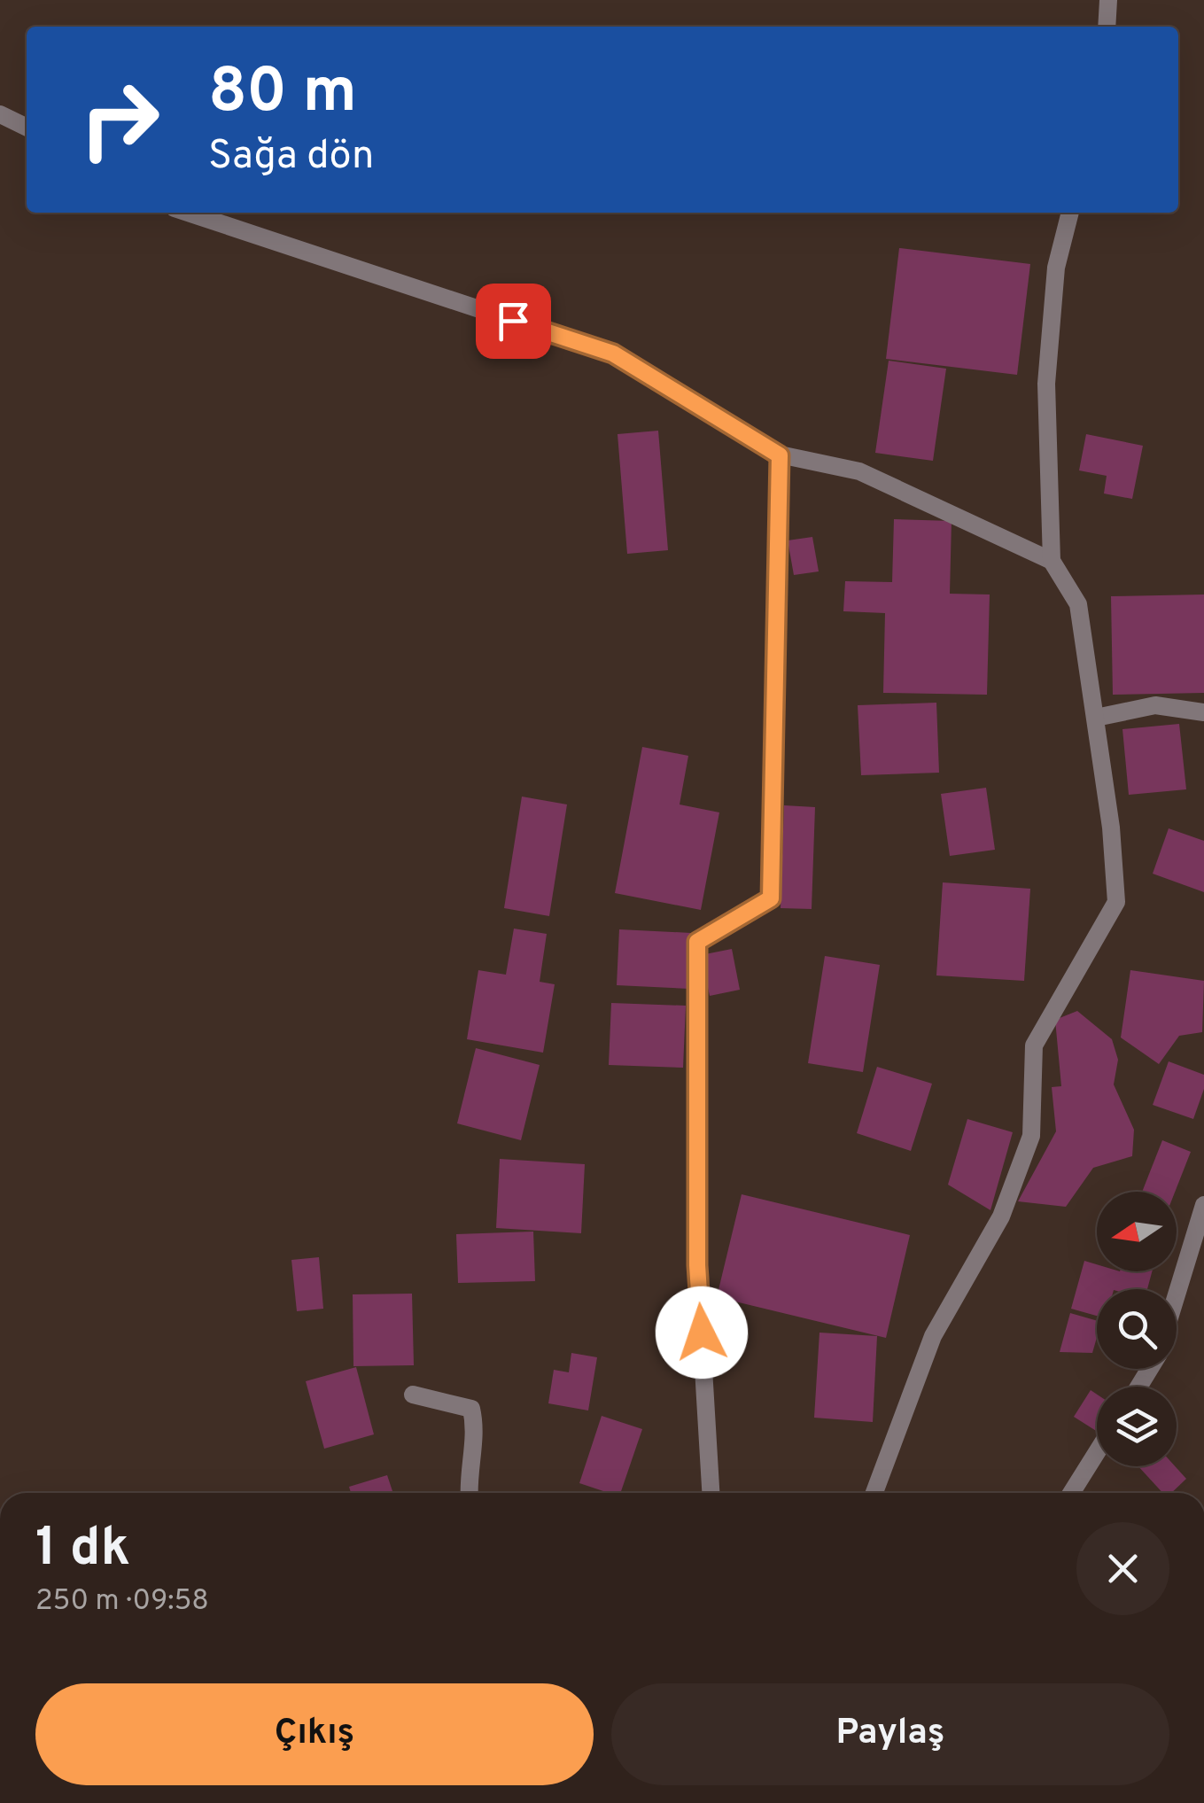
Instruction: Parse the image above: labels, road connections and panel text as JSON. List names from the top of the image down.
{
  "north": "left",
  "page": {
    "turn": ["80 m", "Sağa dön"],
    "heading": ["1 dk", "250 m · 09:58"],
    "buttons": ["Çıkış", "Paylaş"]
  }
}
